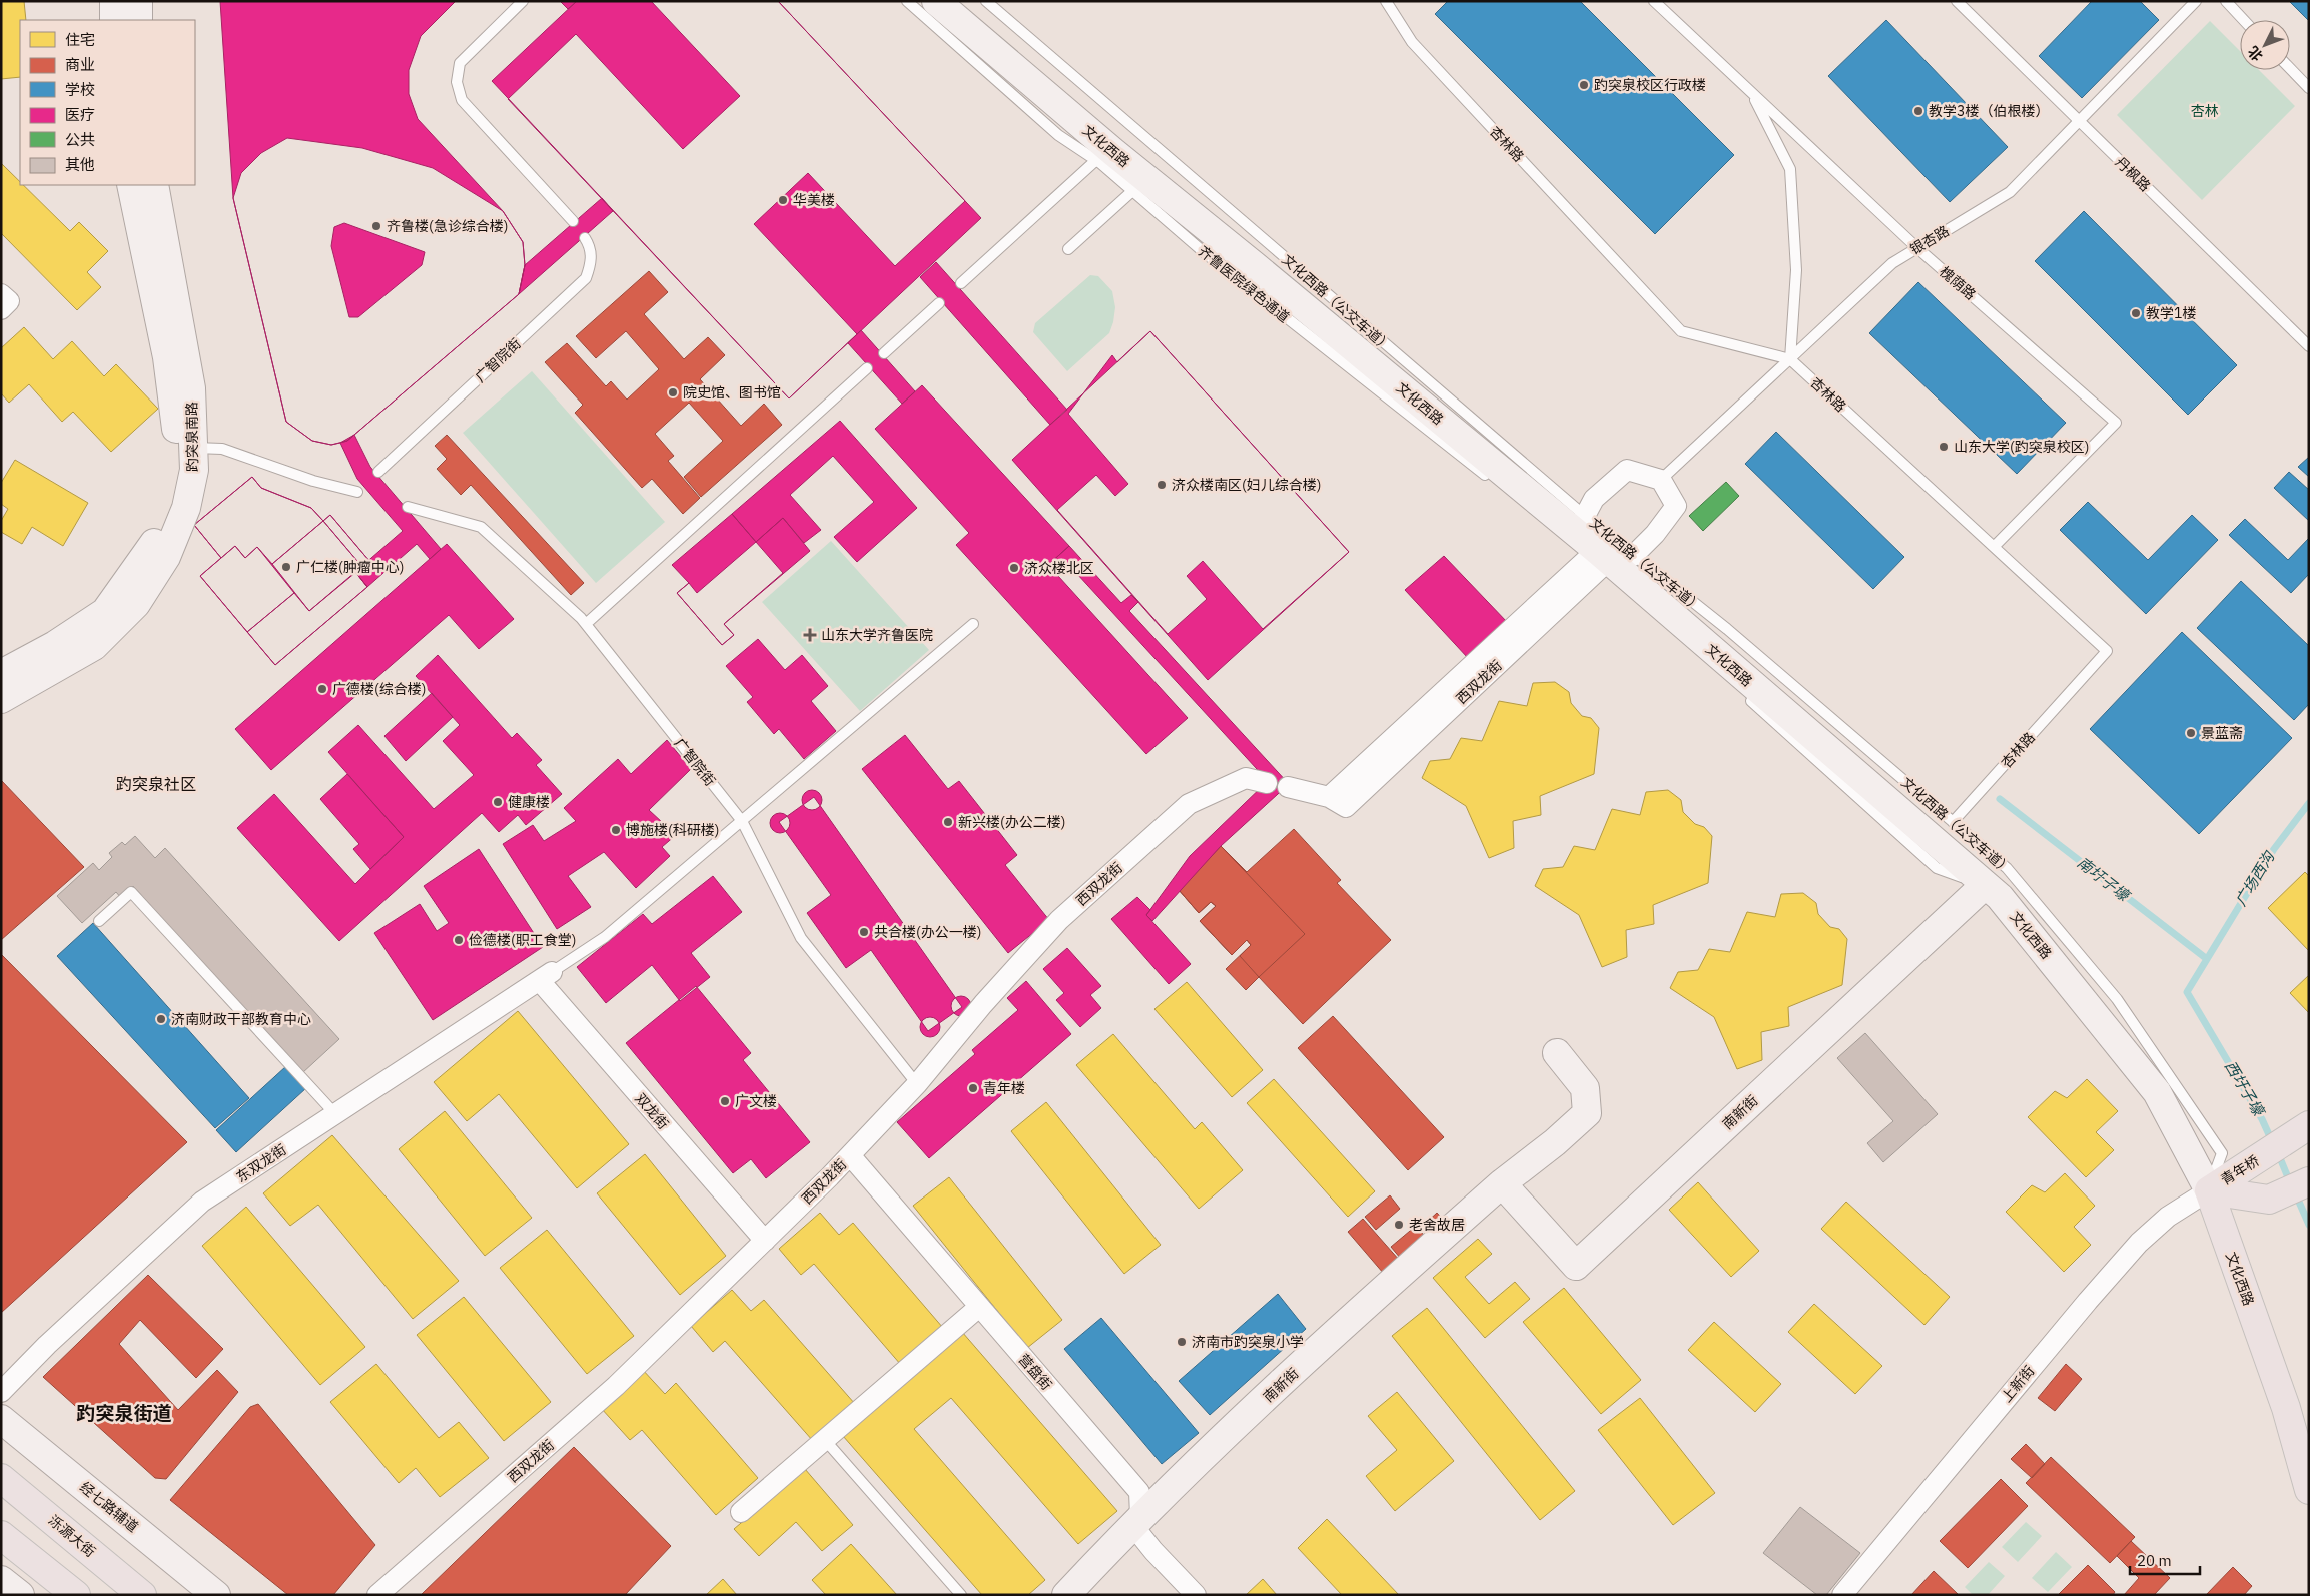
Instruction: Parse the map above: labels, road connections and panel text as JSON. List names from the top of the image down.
{
  "streets": {
    "main road": [
      "文化西路",
      "趵突泉南路",
      "南新街",
      "青年桥",
      "经七路辅道",
      "泺源大街"
    ],
    "street": [
      "西双龙街",
      "双龙街",
      "东双龙街",
      "营盘街",
      "上新街"
    ],
    "lane": [
      "杏林路",
      "丹枫路",
      "银杏路",
      "槐荫路",
      "齐鲁医院绿色通道",
      "文化西路（公交车道）",
      "广智院街"
    ]
  },
  "crossings": [
    ["杏林路", "银杏路"],
    ["杏林路", "槐荫路"],
    ["杏林路", "文化西路（公交车道）"],
    ["文化西路", "文化西路（公交车道）"],
    ["文化西路", "西双龙街"],
    ["文化西路", "南新街"],
    ["文化西路", "青年桥"],
    ["文化西路", "上新街"],
    ["丹枫路", "银杏路"],
    ["银杏路", "槐荫路"],
    ["文化西路（公交车道）", "西双龙街"],
    ["文化西路（公交车道）", "青年桥"],
    ["文化西路（公交车道）", "上新街"],
    ["广智院街", "西双龙街"],
    ["西双龙街", "双龙街"],
    ["西双龙街", "营盘街"],
    ["双龙街", "东双龙街"],
    ["南新街", "营盘街"],
    ["青年桥", "上新街"]
  ],
  "districts": ["趵突泉社区", "趵突泉街道"],
  "water": ["南圩子壕", "广场西沟", "西圩子壕"],
  "parks": ["杏林"],
  "places": {
    "other": [
      "趵突泉校区行政楼",
      "教学3楼（伯根楼）",
      "华美楼",
      "齐鲁楼(急诊综合楼)",
      "教学1楼",
      "院史馆、图书馆",
      "山东大学(趵突泉校区)",
      "济众楼南区(妇儿综合楼)",
      "广仁楼(肿瘤中心)",
      "济众楼北区",
      "广德楼(综合楼)",
      "景蓝斋",
      "健康楼",
      "新兴楼(办公二楼)",
      "博施楼(科研楼)",
      "共合楼(办公一楼)",
      "俭德楼(职工食堂)",
      "济南财政干部教育中心",
      "青年楼",
      "广文楼",
      "老舍故居",
      "济南市趵突泉小学"
    ],
    "health": ["山东大学齐鲁医院"]
  },
  "legend": [
    "住宅",
    "商业",
    "学校",
    "医疗",
    "公共",
    "其他"
  ],
  "scale_bar": "20 m",
  "north": "bottom left"
}
